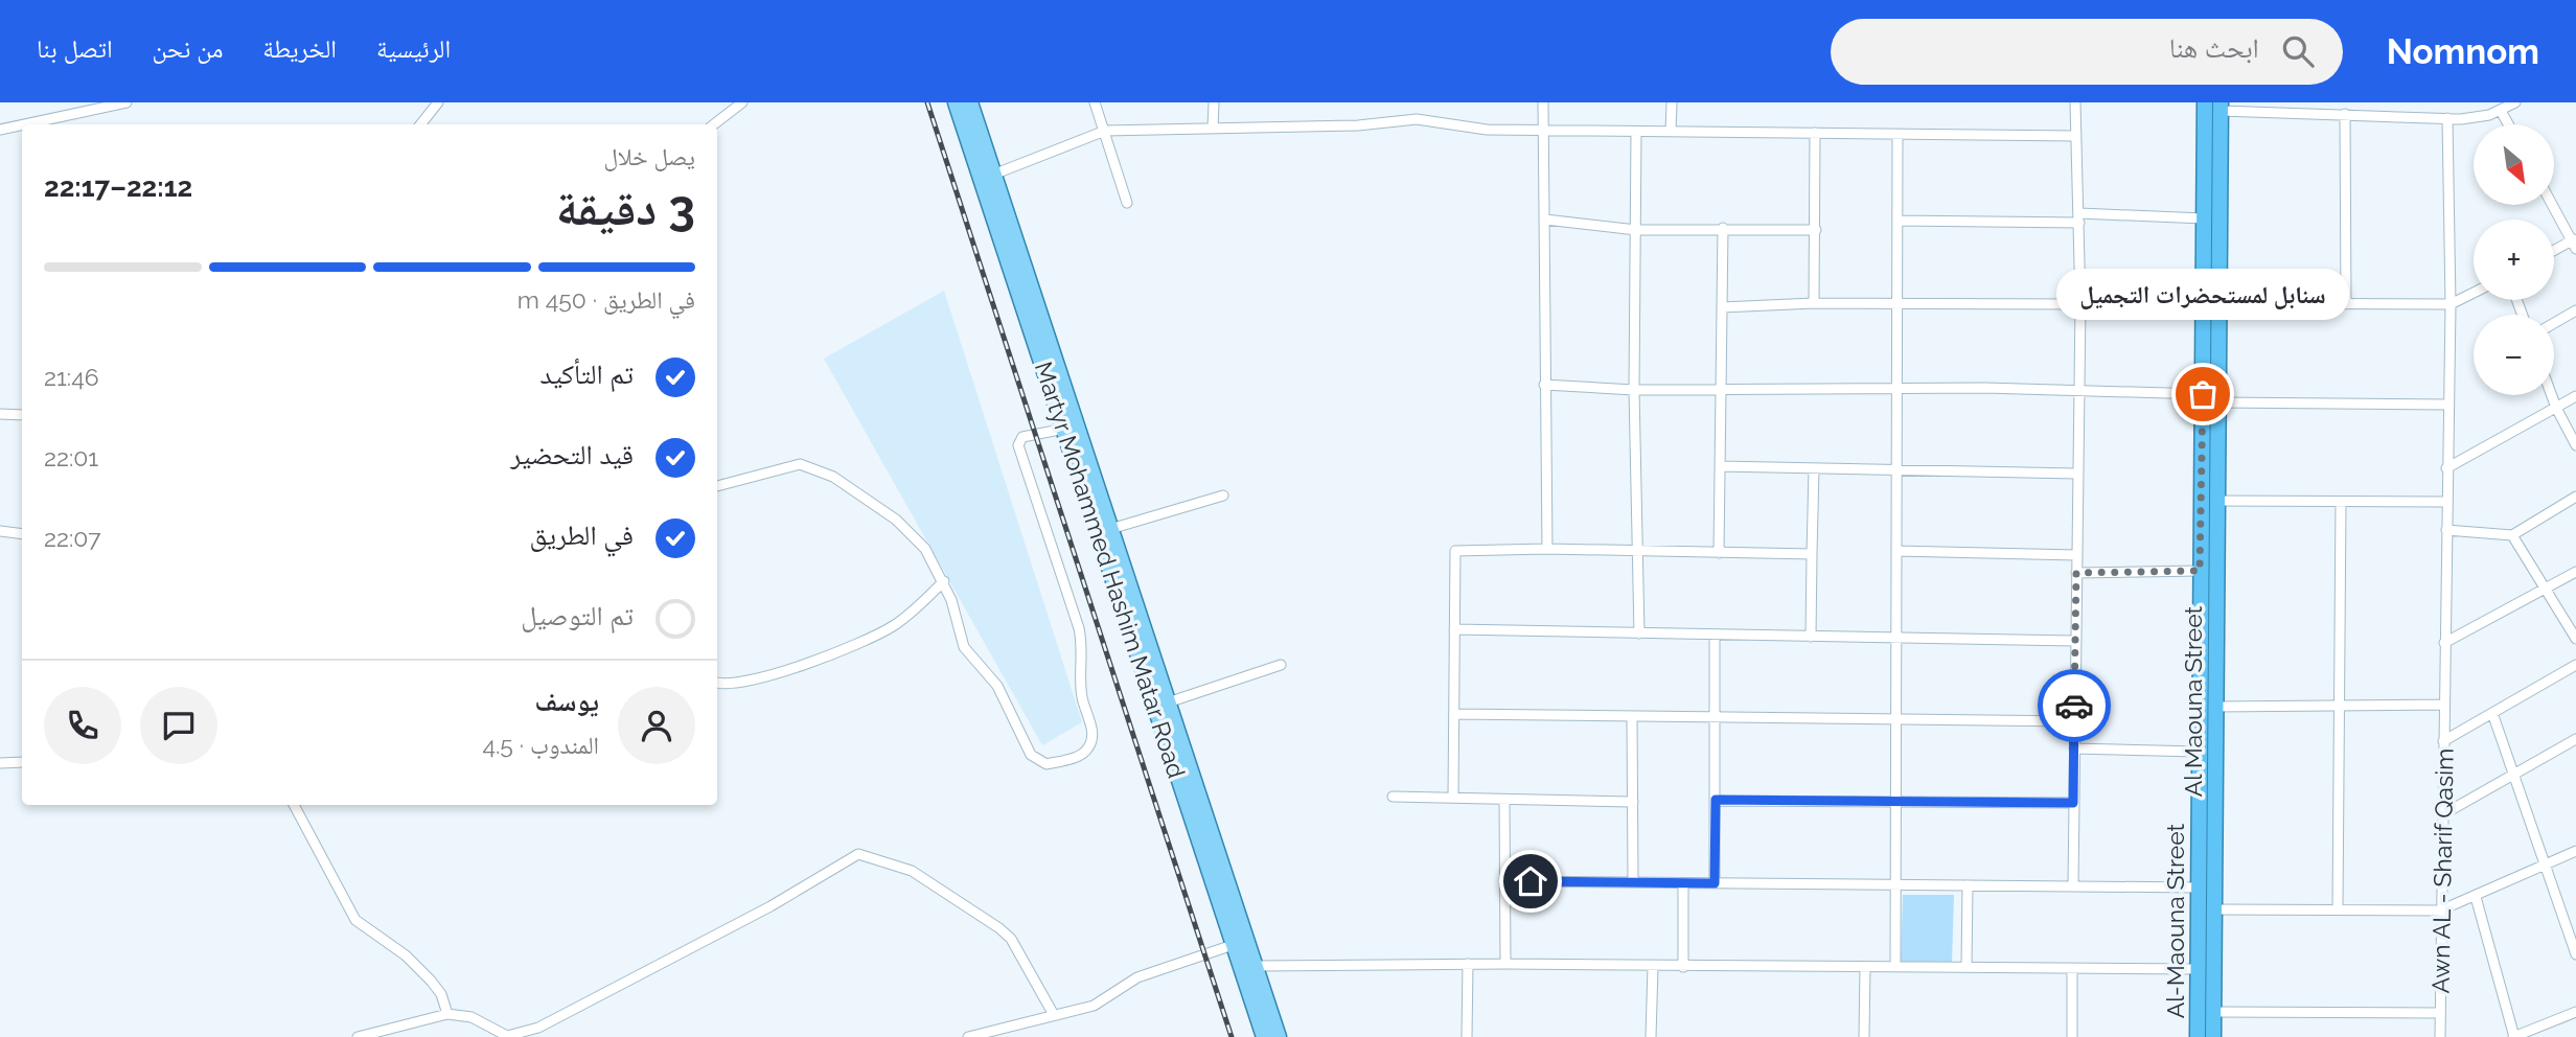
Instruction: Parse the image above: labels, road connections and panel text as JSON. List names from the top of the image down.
{
  "streets": {
    "highway": ["Al Maouna Street", "Al-Maouna Street"],
    "main road": ["Martyr Mohammed Hashim Matar Road"],
    "street": ["Awn AL - Sharif Qasim"]
  },
  "places": ["سنابل لمستحضرات التجميل"],
  "north": "bottom right",
  "page": {
    "header": "Nomnom",
    "search": "ابحث هنا",
    "nav": [
      "الرئيسية",
      "الخريطة",
      "من نحن",
      "اتصل بنا"
    ],
    "map_buttons": ["+", "−"],
    "heading": ["3 دقيقة", "يصل خلال", "22:12–22:17"],
    "panel": ["يوسف", "المندوب · 4.5"],
    "bar": "في الطريق · 450 m",
    "bubble": "سنابل لمستحضرات التجميل",
    "list": [
      ["تم التأكيد", "21:46"],
      ["قيد التحضير", "22:01"],
      ["في الطريق", "22:07"],
      "تم التوصيل"
    ]
  }
}
